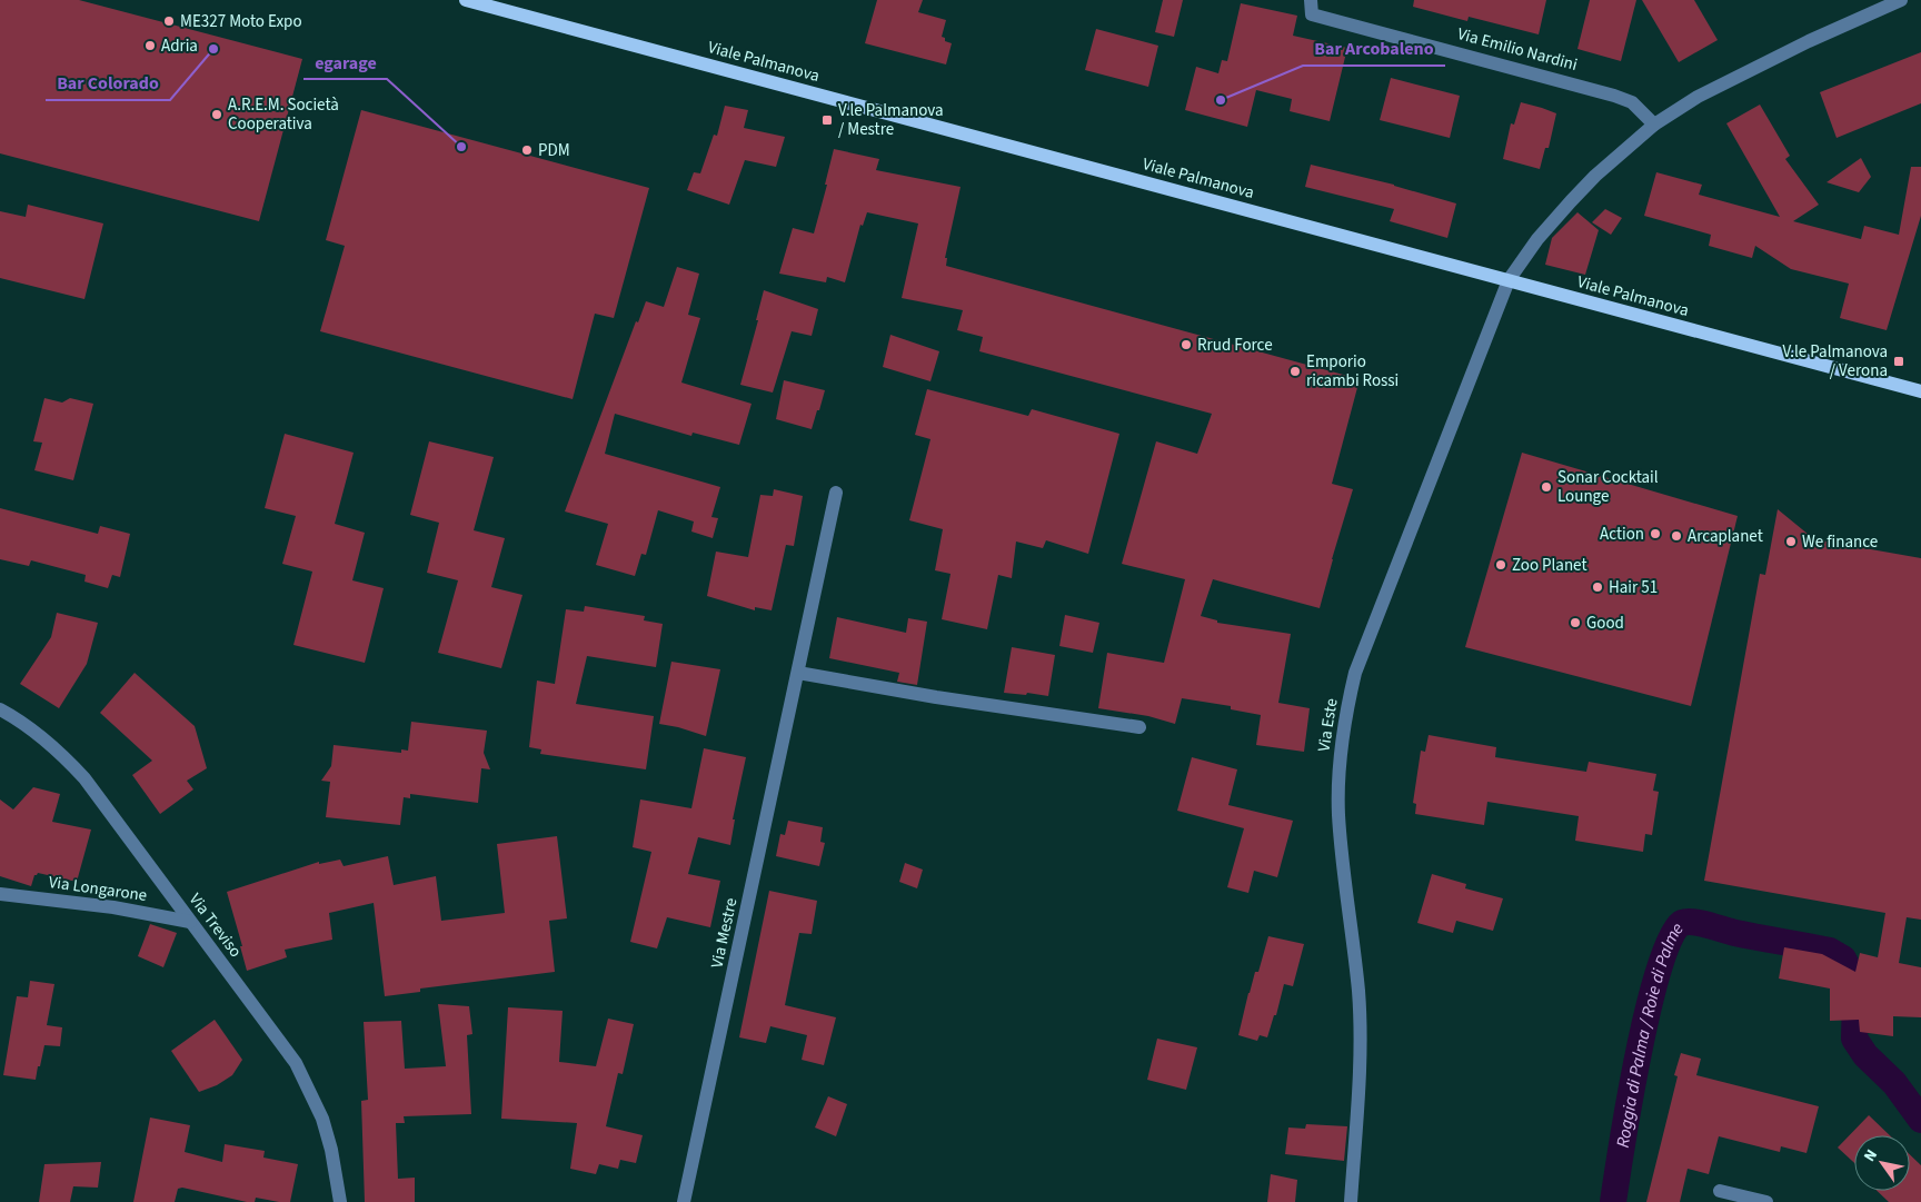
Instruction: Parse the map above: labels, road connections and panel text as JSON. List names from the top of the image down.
{
  "streets": {
    "main road": ["Viale Palmanova"],
    "street": [
      "Via Emilio Nardini",
      "Via Este",
      "Via Longarone",
      "Via Treviso",
      "Via Mestre"
    ]
  },
  "crossings": [
    ["Viale Palmanova", "Via Este"],
    ["Via Longarone", "Via Treviso"]
  ],
  "water": ["Roggia di Palma / Roie di Palme"],
  "places": {
    "other": [
      "ME327 Moto Expo",
      "Adria",
      "Bar Colorado",
      "Bar Arcobaleno",
      "A.R.E.M. Società Cooperativa",
      "egarage",
      "PDM",
      "Rrud Force",
      "Emporio ricambi Rossi",
      "Sonar Cocktail Lounge",
      "Action",
      "Arcaplanet",
      "We finance",
      "Zoo Planet",
      "Hair 51",
      "Good"
    ],
    "transit": ["V.le Palmanova / Mestre", "V.le Palmanova / Verona"]
  },
  "north": "top left"
}
